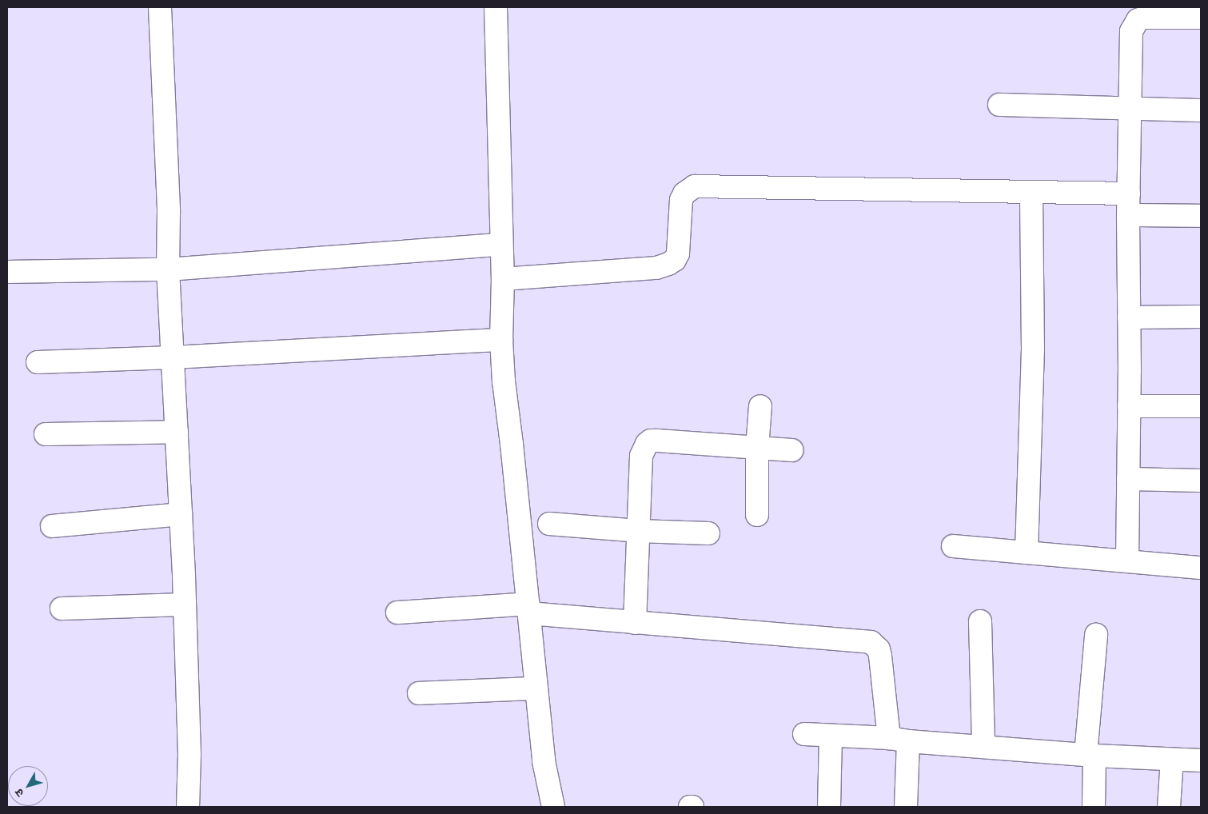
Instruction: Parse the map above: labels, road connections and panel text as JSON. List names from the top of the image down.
{
  "north": "bottom left"
}
